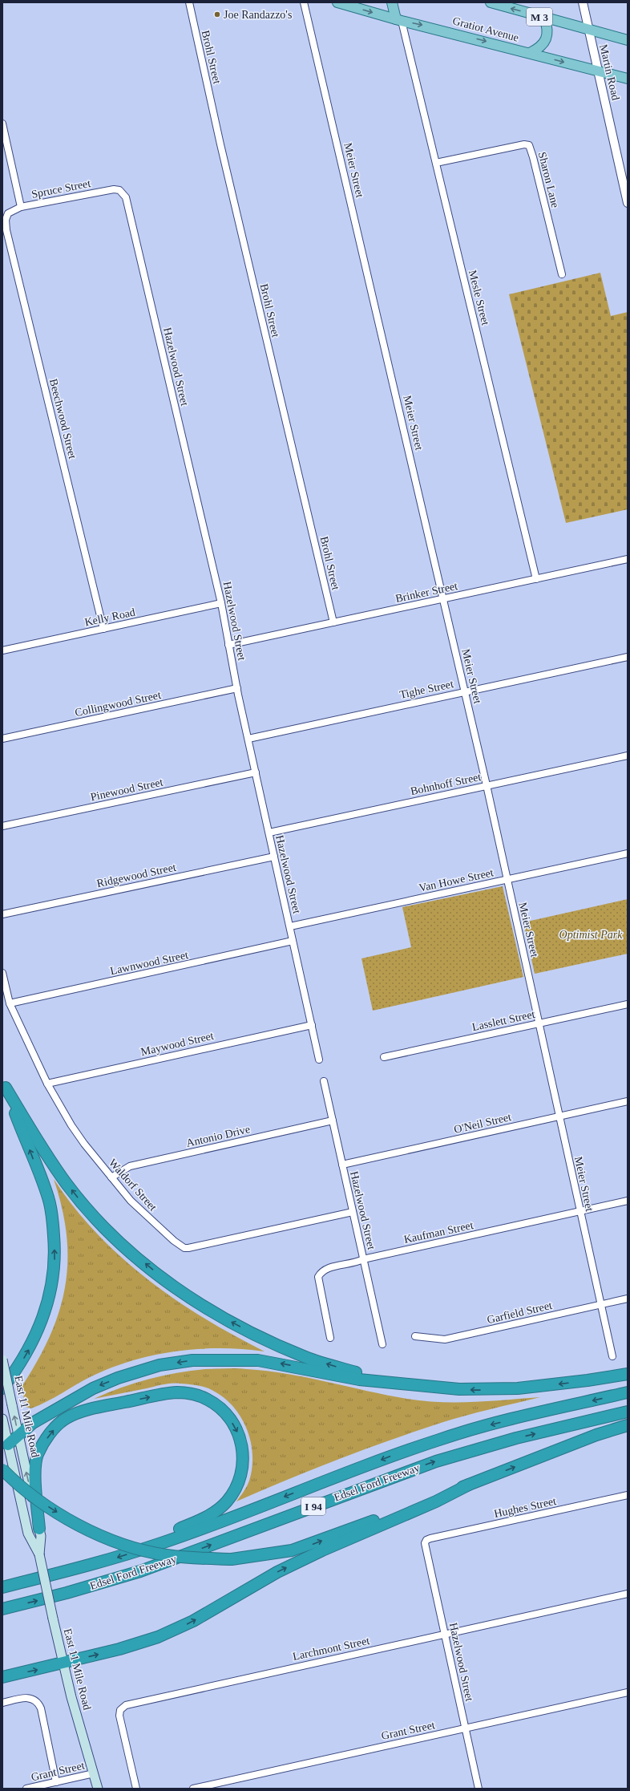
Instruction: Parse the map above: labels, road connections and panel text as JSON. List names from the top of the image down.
{
  "streets": {
    "highway": ["Edsel Ford Freeway", "I 94"],
    "main road": ["M 3", "Gratiot Avenue", "East 11 Mile Road"],
    "street": [
      "Brohl Street",
      "Martin Road",
      "Meier Street",
      "Sharon Lane",
      "Spruce Street",
      "Mesle Street",
      "Hazelwood Street",
      "Beechwood Street",
      "Brinker Street",
      "Kelly Road",
      "Tighe Street",
      "Collingwood Street",
      "Bohnhoff Street",
      "Pinewood Street",
      "Ridgewood Street",
      "Van Howe Street",
      "Lawnwood Street",
      "Lasslett Street",
      "Maywood Street",
      "O'Neil Street",
      "Antonio Drive",
      "Waldorf Street",
      "Kaufman Street",
      "Garfield Street",
      "Hughes Street",
      "Larchmont Street",
      "Grant Street"
    ]
  },
  "crossings": [
    ["M 3", "Martin Road"],
    ["Gratiot Avenue", "Martin Road"],
    ["Gratiot Avenue", "Mesle Street"],
    ["Brohl Street", "Brinker Street"],
    ["Meier Street", "Brinker Street"],
    ["Meier Street", "Tighe Street"],
    ["Meier Street", "Bohnhoff Street"],
    ["Meier Street", "Van Howe Street"],
    ["Meier Street", "Lasslett Street"],
    ["Meier Street", "O'Neil Street"],
    ["Meier Street", "Kaufman Street"],
    ["Meier Street", "Garfield Street"],
    ["Sharon Lane", "Mesle Street"],
    ["Spruce Street", "Hazelwood Street"],
    ["Spruce Street", "Beechwood Street"],
    ["Mesle Street", "Brinker Street"],
    ["Hazelwood Street", "Brinker Street"],
    ["Hazelwood Street", "Kelly Road"],
    ["Hazelwood Street", "Tighe Street"],
    ["Hazelwood Street", "Collingwood Street"],
    ["Hazelwood Street", "Bohnhoff Street"],
    ["Hazelwood Street", "Pinewood Street"],
    ["Hazelwood Street", "Ridgewood Street"],
    ["Hazelwood Street", "Van Howe Street"],
    ["Hazelwood Street", "Lawnwood Street"],
    ["Hazelwood Street", "Maywood Street"],
    ["Hazelwood Street", "O'Neil Street"],
    ["Hazelwood Street", "Antonio Drive"],
    ["Hazelwood Street", "Waldorf Street"],
    ["Hazelwood Street", "Kaufman Street"],
    ["Hazelwood Street", "Hughes Street"],
    ["Hazelwood Street", "Larchmont Street"],
    ["Hazelwood Street", "Grant Street"],
    ["Beechwood Street", "Kelly Road"],
    ["Lawnwood Street", "Waldorf Street"],
    ["Maywood Street", "Waldorf Street"],
    ["Antonio Drive", "Waldorf Street"],
    ["East 11 Mile Road", "Grant Street"]
  ],
  "parks": ["Optimist Park"],
  "places": ["Joe Randazzo's"]
}
